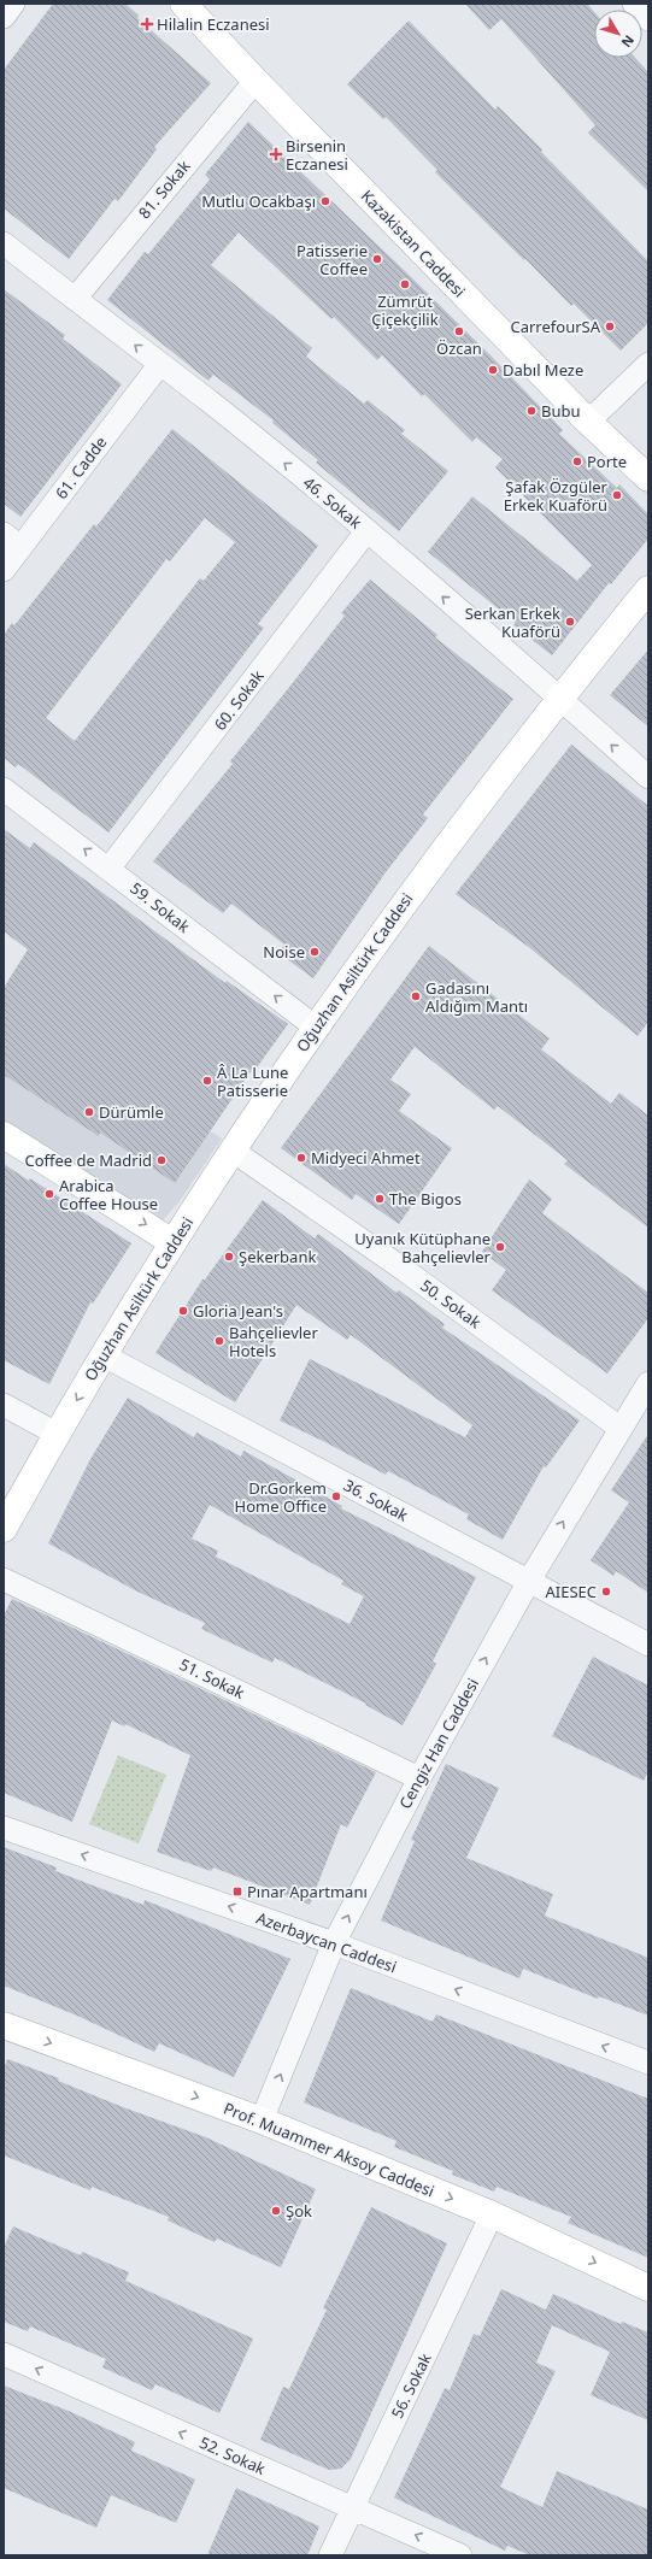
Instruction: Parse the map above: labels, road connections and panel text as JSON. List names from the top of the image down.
{
  "streets": {
    "main road": ["Kazakistan Caddesi", "Oğuzhan Asiltürk Caddesi", "Prof. Muammer Aksoy Caddesi"],
    "street": [
      "81. Sokak",
      "61. Cadde",
      "46. Sokak",
      "60. Sokak",
      "59. Sokak",
      "50. Sokak",
      "36. Sokak",
      "51. Sokak",
      "Cengiz Han Caddesi",
      "Azerbaycan Caddesi",
      "56. Sokak",
      "52. Sokak"
    ]
  },
  "crossings": [
    ["81. Sokak", "Kazakistan Caddesi"],
    ["81. Sokak", "46. Sokak"],
    ["61. Cadde", "46. Sokak"],
    ["46. Sokak", "60. Sokak"],
    ["46. Sokak", "Oğuzhan Asiltürk Caddesi"],
    ["60. Sokak", "59. Sokak"],
    ["59. Sokak", "Oğuzhan Asiltürk Caddesi"],
    ["Oğuzhan Asiltürk Caddesi", "50. Sokak"],
    ["Oğuzhan Asiltürk Caddesi", "36. Sokak"],
    ["50. Sokak", "Cengiz Han Caddesi"],
    ["36. Sokak", "Cengiz Han Caddesi"],
    ["51. Sokak", "Cengiz Han Caddesi"],
    ["Cengiz Han Caddesi", "Azerbaycan Caddesi"],
    ["Cengiz Han Caddesi", "Prof. Muammer Aksoy Caddesi"],
    ["Prof. Muammer Aksoy Caddesi", "56. Sokak"],
    ["56. Sokak", "52. Sokak"]
  ],
  "one_way": [
    "46. Sokak",
    "59. Sokak",
    "Cengiz Han Caddesi",
    "Azerbaycan Caddesi",
    "Prof. Muammer Aksoy Caddesi",
    "52. Sokak"
  ],
  "places": {
    "health": ["Hilalin Eczanesi", "Birsenin Eczanesi"],
    "other": [
      "Mutlu Ocakbaşı",
      "Patisserie Coffee",
      "Zümrüt Çiçekçilik",
      "CarrefourSA",
      "Özcan",
      "Dabıl Meze",
      "Bubu",
      "Porte",
      "Şafak Özgüler Erkek Kuaförü",
      "Serkan Erkek Kuaförü",
      "Noise",
      "Gadasını Aldığım Mantı",
      "Â La Lune Patisserie",
      "Dürümle",
      "Midyeci Ahmet",
      "Coffee de Madrid",
      "Arabica Coffee House",
      "The Bigos",
      "Uyanık Kütüphane Bahçelievler",
      "Şekerbank",
      "Gloria Jean's",
      "Bahçelievler Hotels",
      "Dr.Gorkem Home Office",
      "AIESEC",
      "Şok"
    ],
    "transit": ["Pınar Apartmanı"]
  },
  "north": "bottom right"
}
